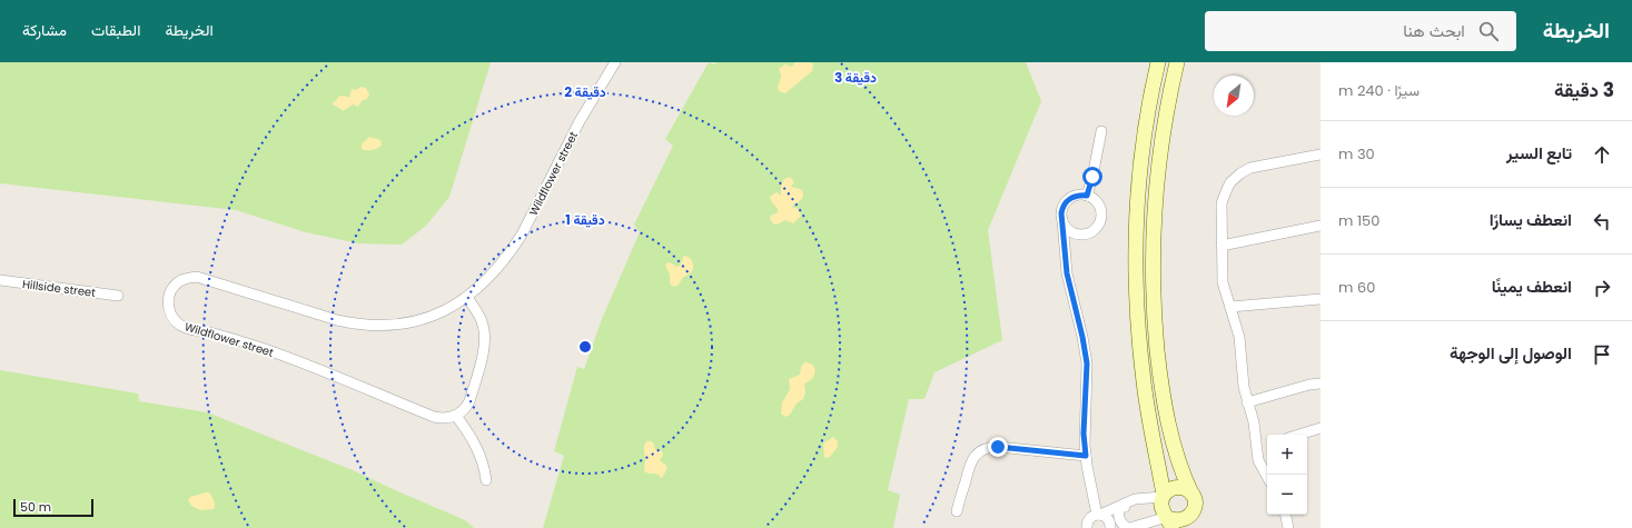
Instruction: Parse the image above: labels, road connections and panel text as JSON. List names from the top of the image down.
{
  "streets": {
    "street": ["Wildflower street", "Hillside street"]
  },
  "scale_bar": "50 m",
  "north": "bottom left",
  "page": {
    "header": "الخريطة",
    "search": "ابحث هنا",
    "nav": ["الخريطة", "الطبقات", "مشاركة"],
    "heading": ["3 دقيقة", "سيرًا · 240 m"],
    "list": [
      ["تابع السير", "30 m"],
      ["انعطف يسارًا", "150 m"],
      ["انعطف يمينًا", "60 m"],
      "الوصول إلى الوجهة"
    ],
    "map_buttons": ["+", "−"],
    "scale": "50 m"
  },
  "rings": ["3 دقيقة", "2 دقيقة", "1 دقيقة"]
}
